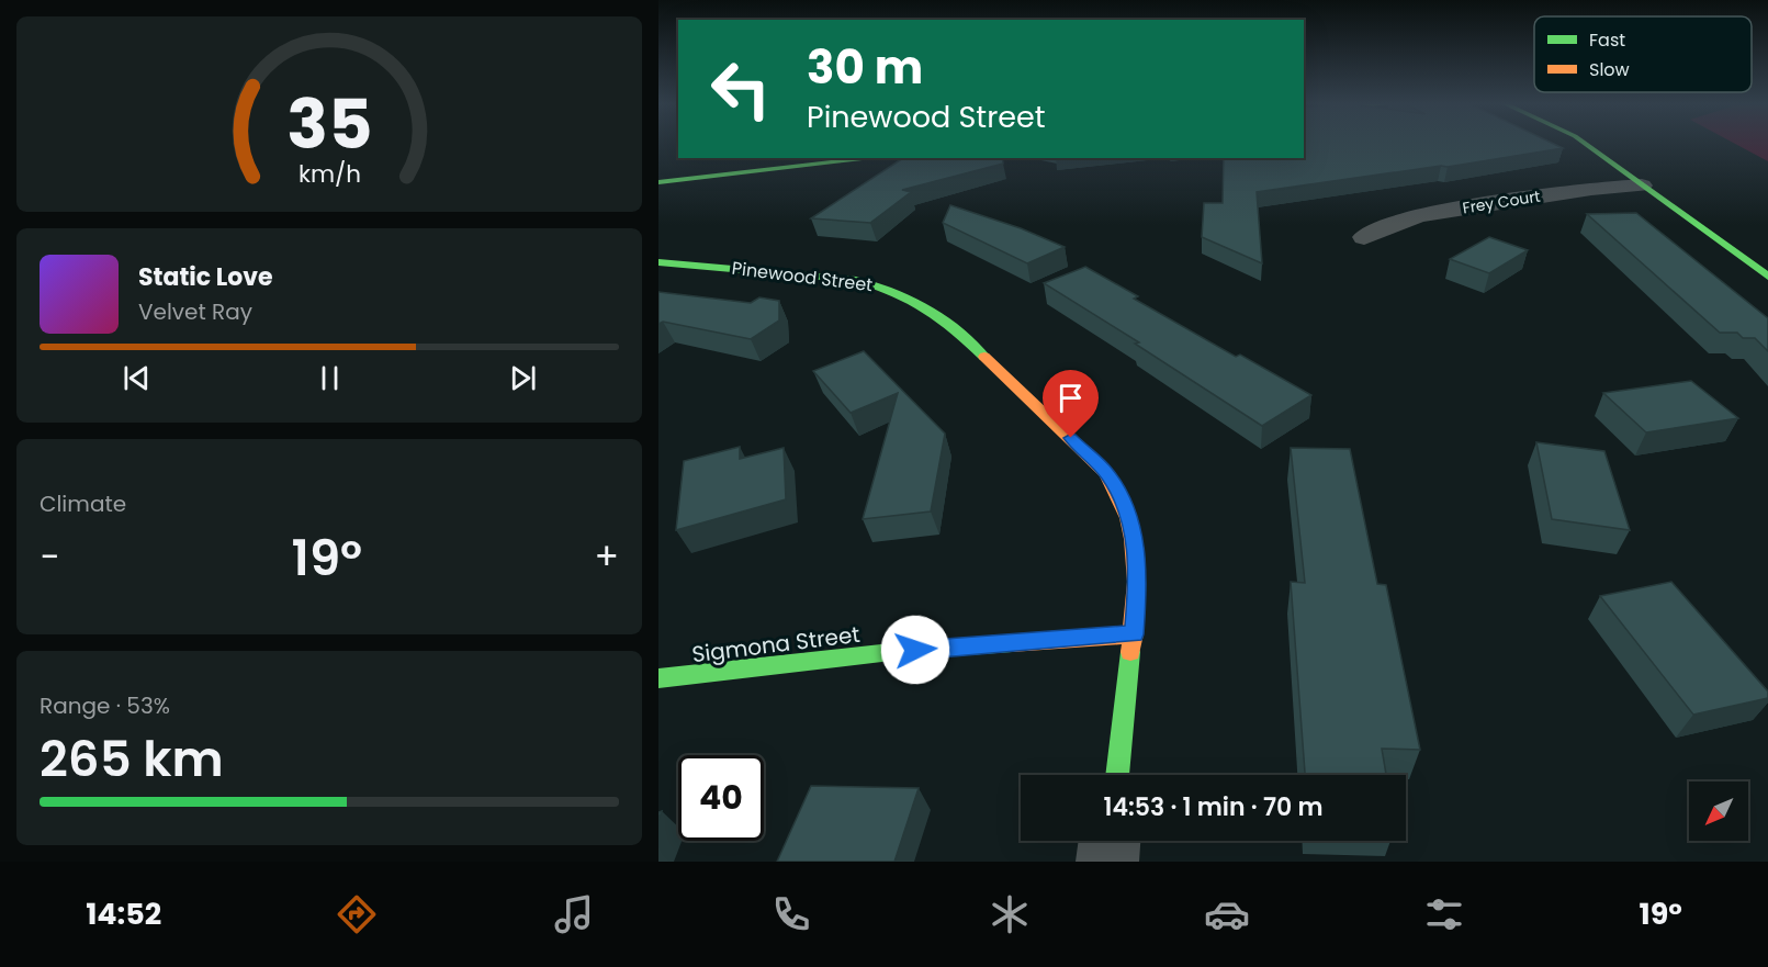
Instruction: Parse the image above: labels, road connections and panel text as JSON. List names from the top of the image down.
{
  "streets": {
    "street": ["Frey Court", "Pinewood Street", "Sigmona Street"]
  },
  "crossings": [
    ["Pinewood Street", "Sigmona Street"]
  ],
  "legend": ["Fast", "Slow"],
  "north": "bottom left",
  "page": {
    "turn": ["30 m", "Pinewood Street"],
    "song": ["Static Love", "Velvet Ray"],
    "tile": [
      "Climate",
      ["Range · 53%", "265 km"]
    ],
    "heat": ["−", "19°", "+"],
    "limit": "40",
    "trip": "14:53 · 1 min · 70 m",
    "tabs": ["14:52", "19°"],
    "gauge": ["35", "km/h"]
  }
}
